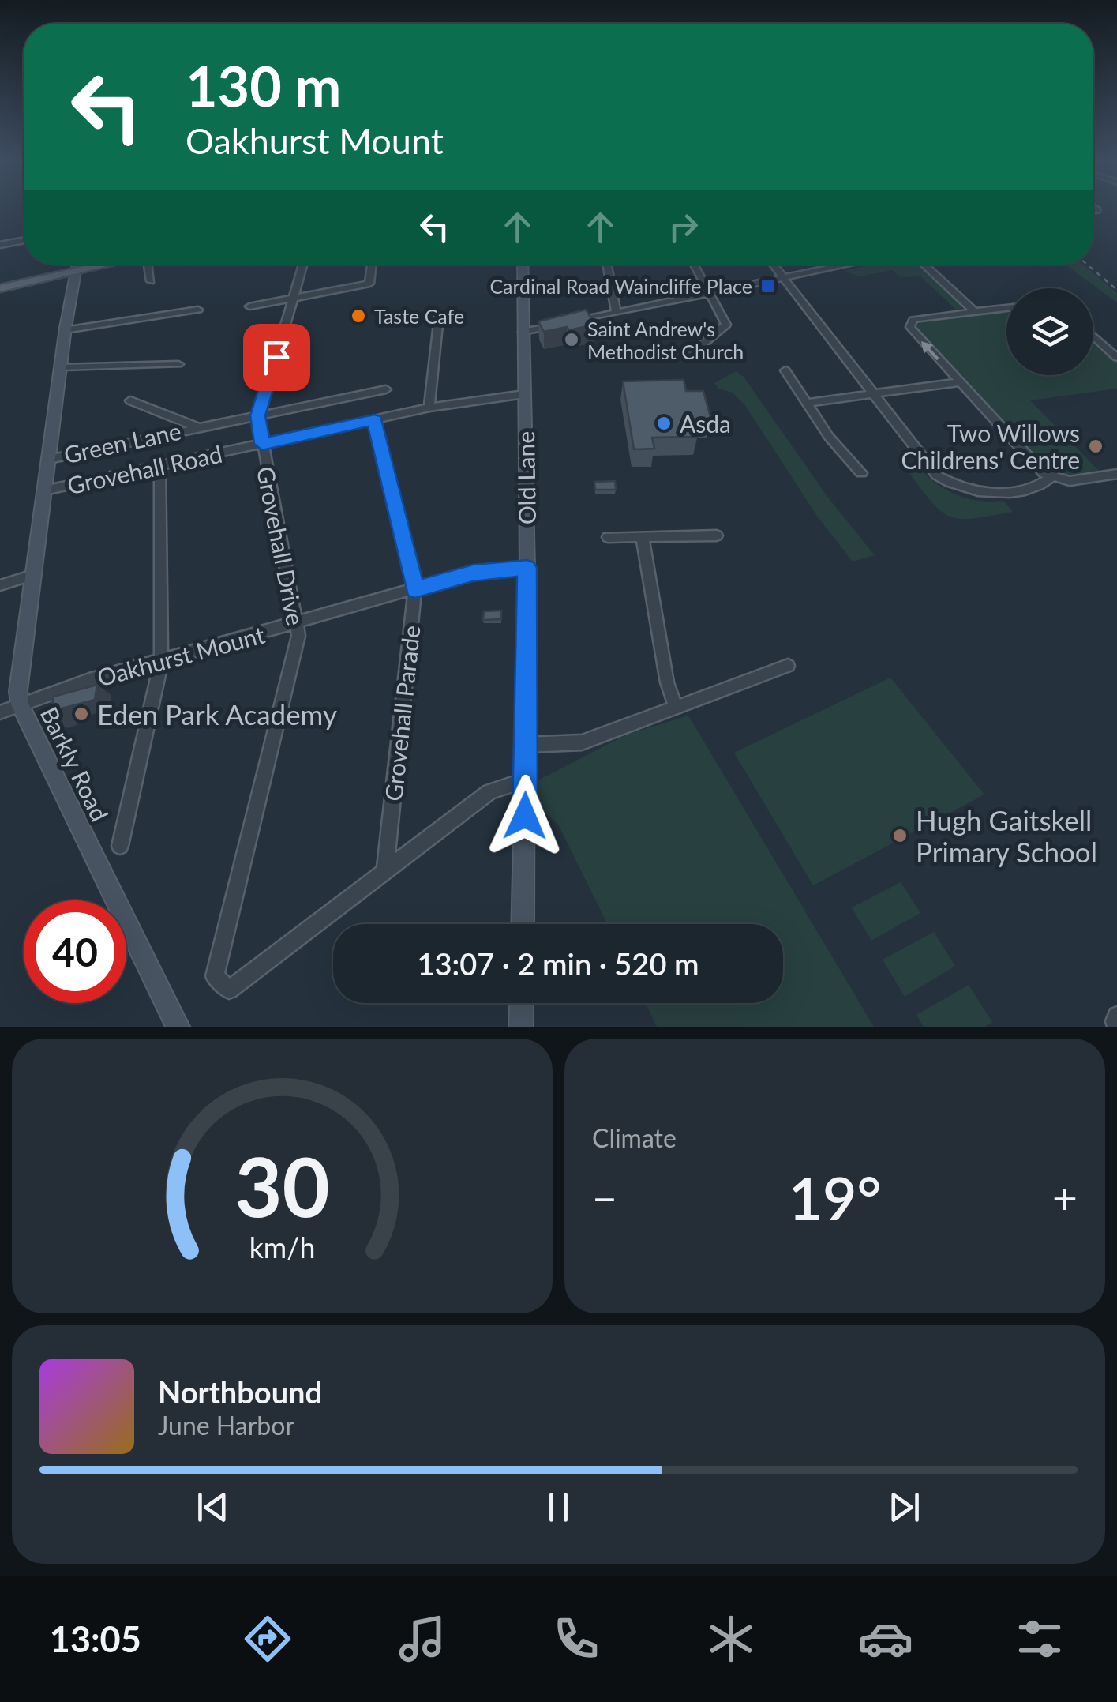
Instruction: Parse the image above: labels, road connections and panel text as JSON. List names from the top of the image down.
{
  "streets": {
    "street": [
      "Green Lane",
      "Grovehall Road",
      "Old Lane",
      "Grovehall Drive",
      "Oakhurst Mount",
      "Grovehall Parade",
      "Barkly Road"
    ]
  },
  "crossings": [
    ["Green Lane", "Grovehall Drive"],
    ["Green Lane", "Barkly Road"],
    ["Grovehall Road", "Old Lane"],
    ["Grovehall Road", "Grovehall Drive"],
    ["Grovehall Road", "Grovehall Parade"],
    ["Grovehall Road", "Barkly Road"],
    ["Old Lane", "Oakhurst Mount"],
    ["Grovehall Drive", "Oakhurst Mount"],
    ["Grovehall Drive", "Grovehall Parade"],
    ["Oakhurst Mount", "Grovehall Parade"],
    ["Oakhurst Mount", "Barkly Road"]
  ],
  "places": {
    "transit": ["Cardinal Road Waincliffe Place"],
    "other": [
      "Taste Cafe",
      "Saint Andrew's Methodist Church",
      "Asda",
      "Two Willows Childrens' Centre",
      "Eden Park Academy",
      "Hugh Gaitskell Primary School"
    ]
  },
  "page": {
    "turn": ["130 m", "Oakhurst Mount"],
    "limit": "40",
    "trip": "13:07 · 2 min · 520 m",
    "tile": "Climate",
    "heat": ["−", "19°", "+"],
    "song": ["Northbound", "June Harbor"],
    "tabs": "13:05",
    "gauge": ["30", "km/h"]
  }
}
